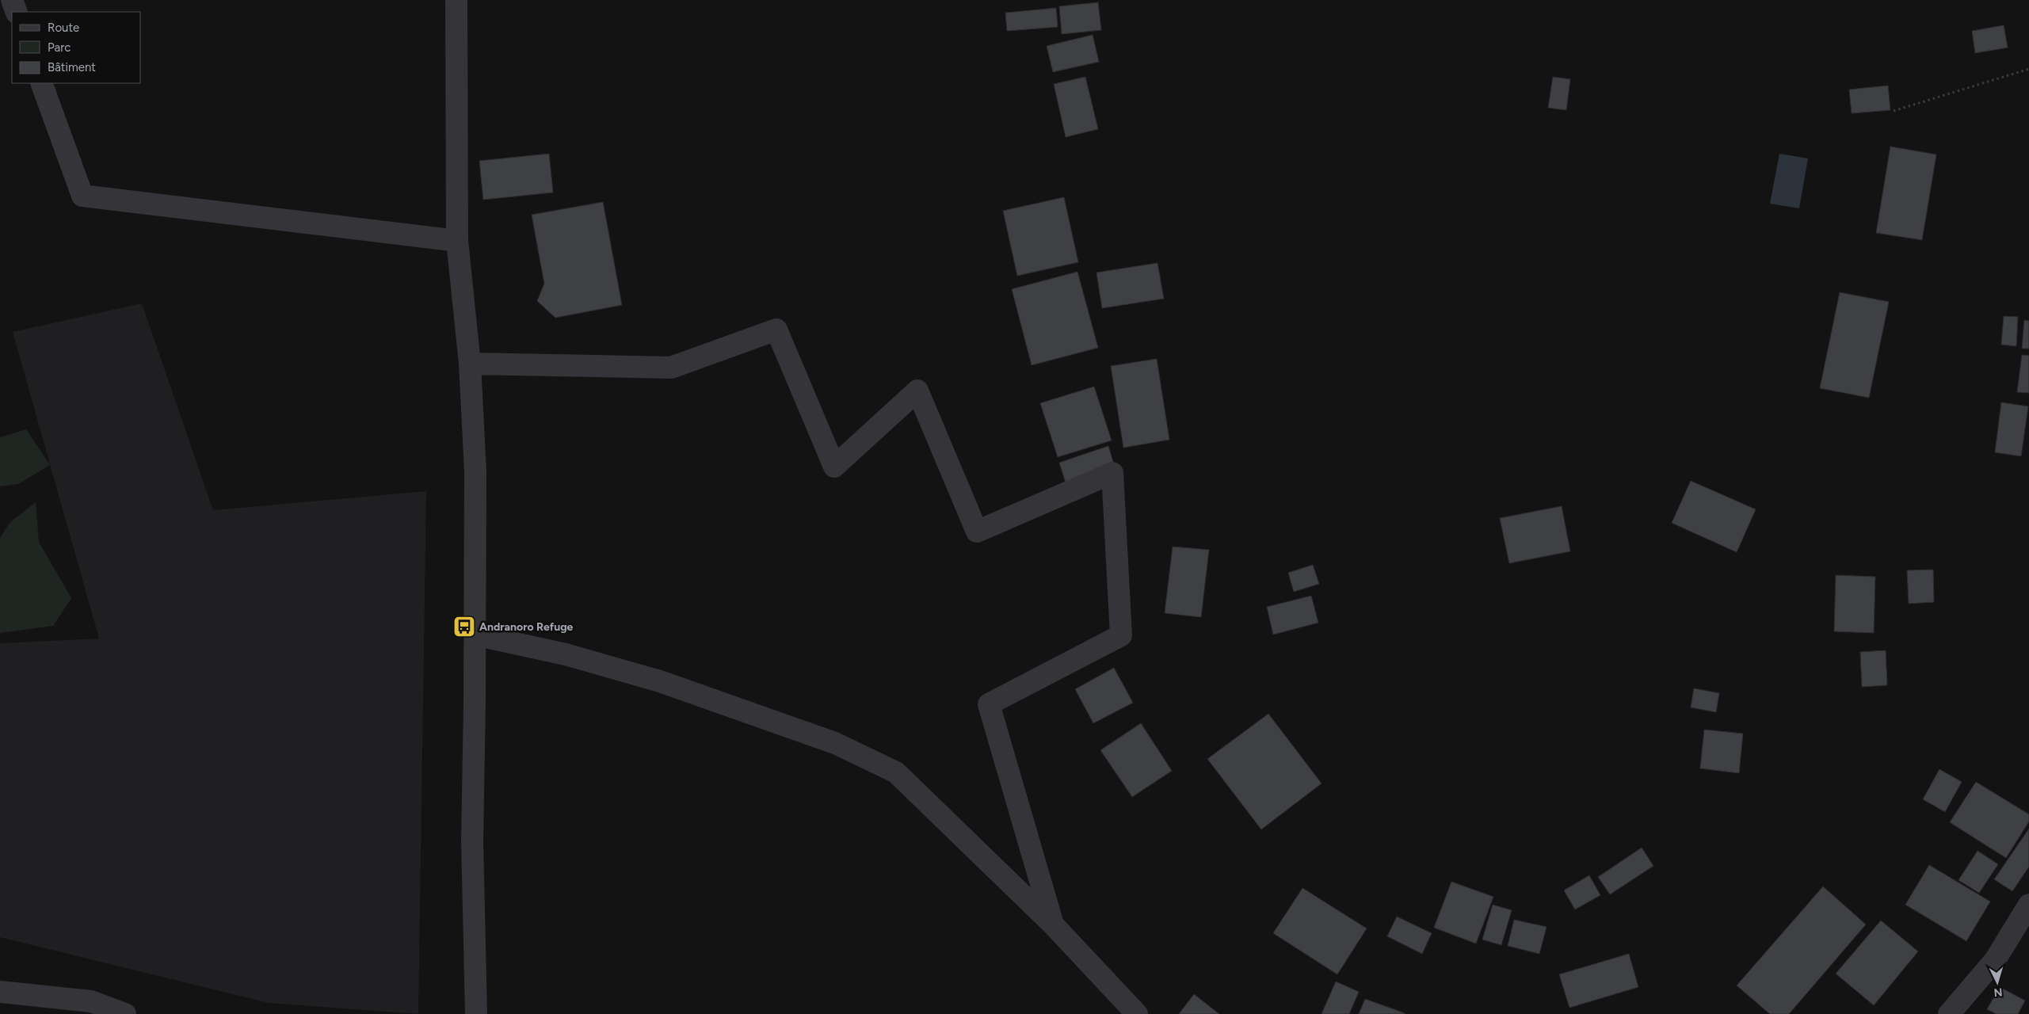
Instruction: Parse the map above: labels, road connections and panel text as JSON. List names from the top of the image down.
{
  "places": {
    "bus stop": ["Andranoro Refuge"]
  },
  "legend": ["Route", "Parc", "Bâtiment"],
  "north": "bottom"
}
